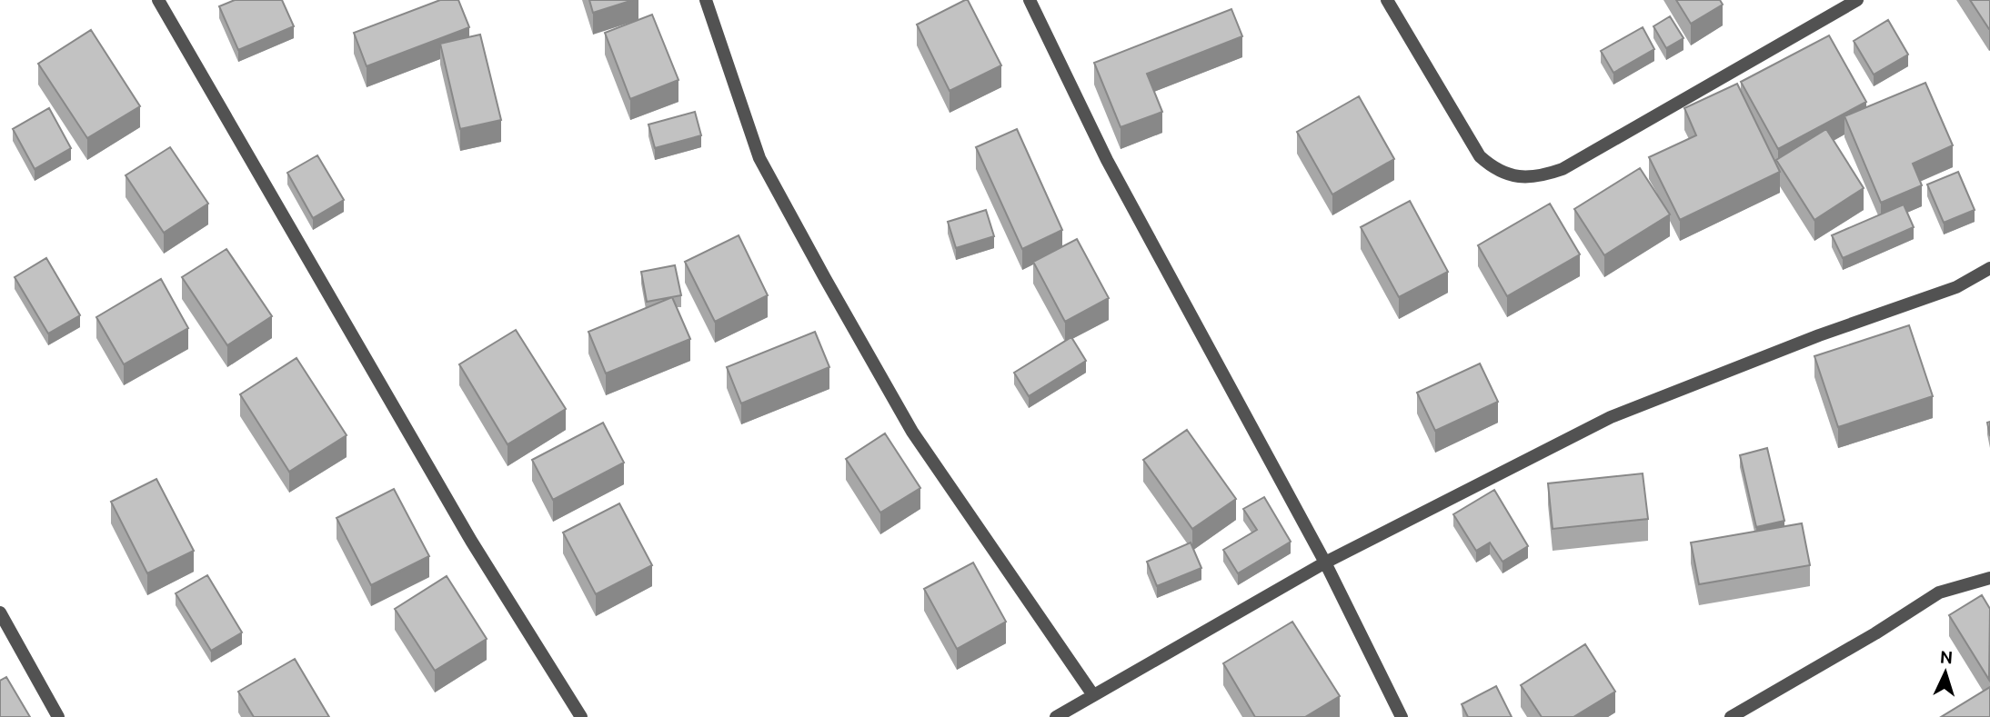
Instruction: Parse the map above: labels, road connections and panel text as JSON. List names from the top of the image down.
{
  "north": "top"
}
